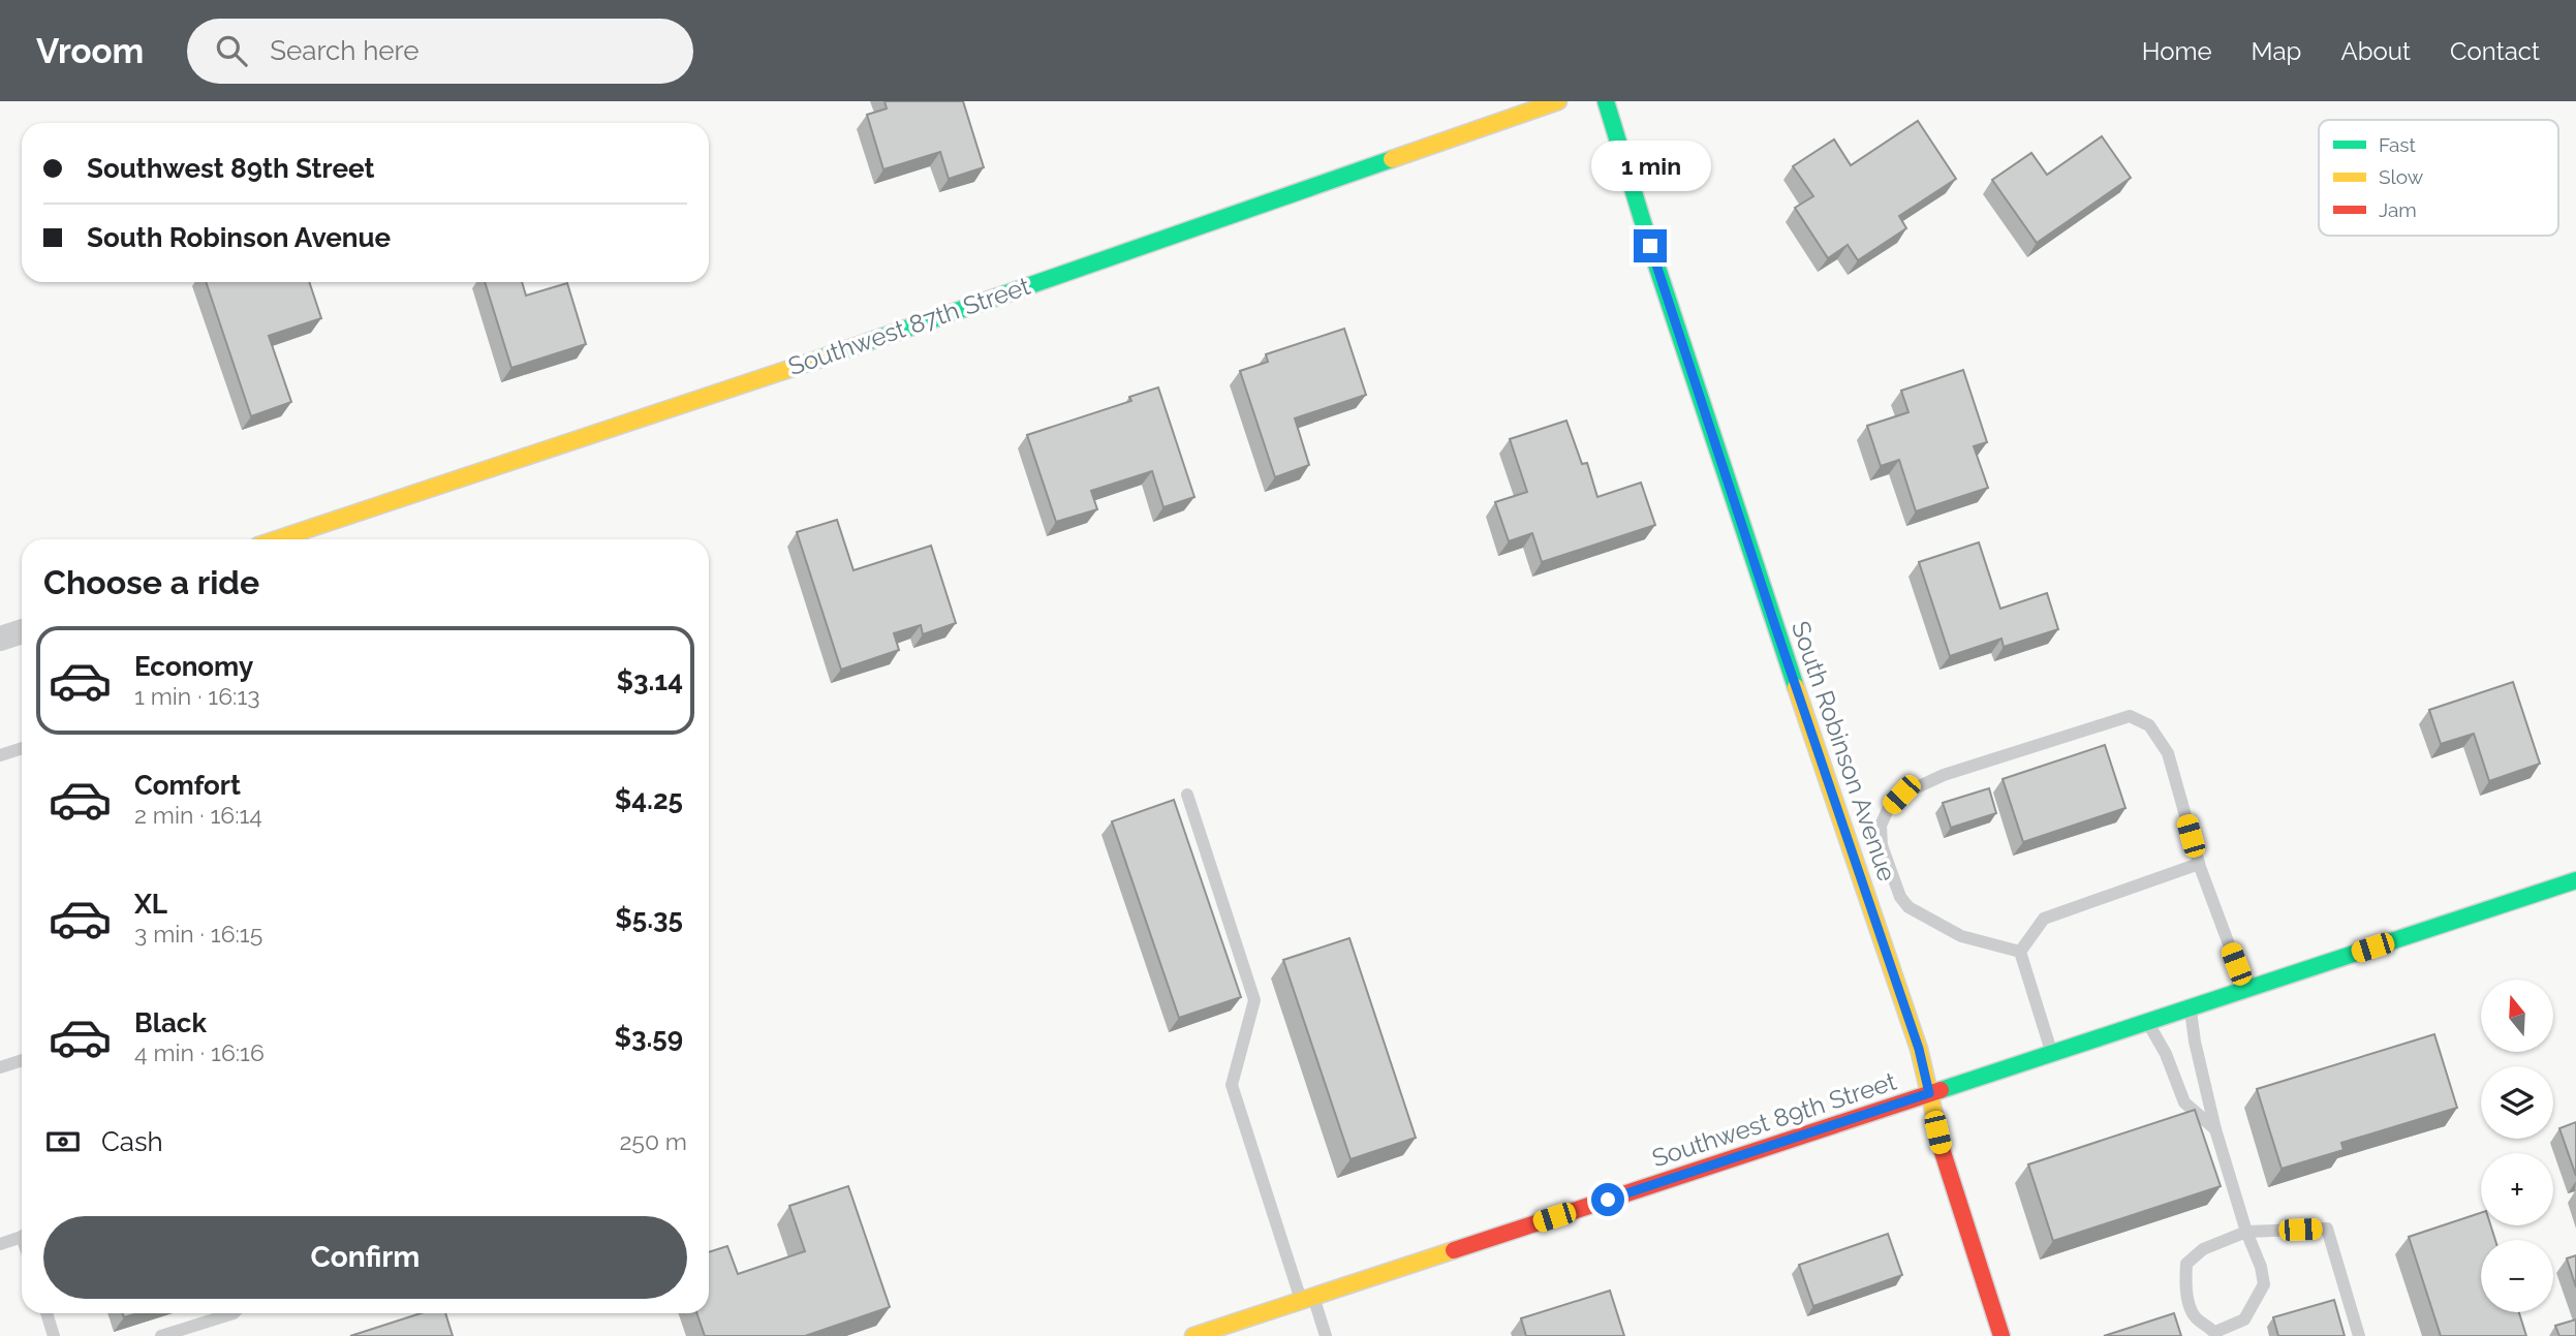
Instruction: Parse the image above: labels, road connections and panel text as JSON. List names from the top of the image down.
{
  "streets": {
    "street": ["Southwest 87th Street", "South Robinson Avenue", "Southwest 89th Street"]
  },
  "crossings": [
    ["South Robinson Avenue", "Southwest 89th Street"]
  ],
  "legend": ["Fast", "Slow", "Jam"],
  "north": "top",
  "page": {
    "header": "Vroom",
    "search": "Search here",
    "nav": [
      "Home",
      "Map",
      "About",
      "Contact"
    ],
    "banner": ["Southwest 89th Street", "South Robinson Avenue"],
    "bubble": "1 min",
    "heading": "Choose a ride",
    "list": [
      {
        "name": "Economy",
        "note": "1 min · 16:13",
        "value": "$3.14"
      },
      {
        "name": "Comfort",
        "note": "2 min · 16:14",
        "value": "$4.25"
      },
      {
        "name": "XL",
        "note": "3 min · 16:15",
        "value": "$5.35"
      },
      {
        "name": "Black",
        "note": "4 min · 16:16",
        "value": "$3.59"
      }
    ],
    "map_buttons": ["+", "−"],
    "pay": ["Cash", "250 m"],
    "buttons": "Confirm"
  }
}
